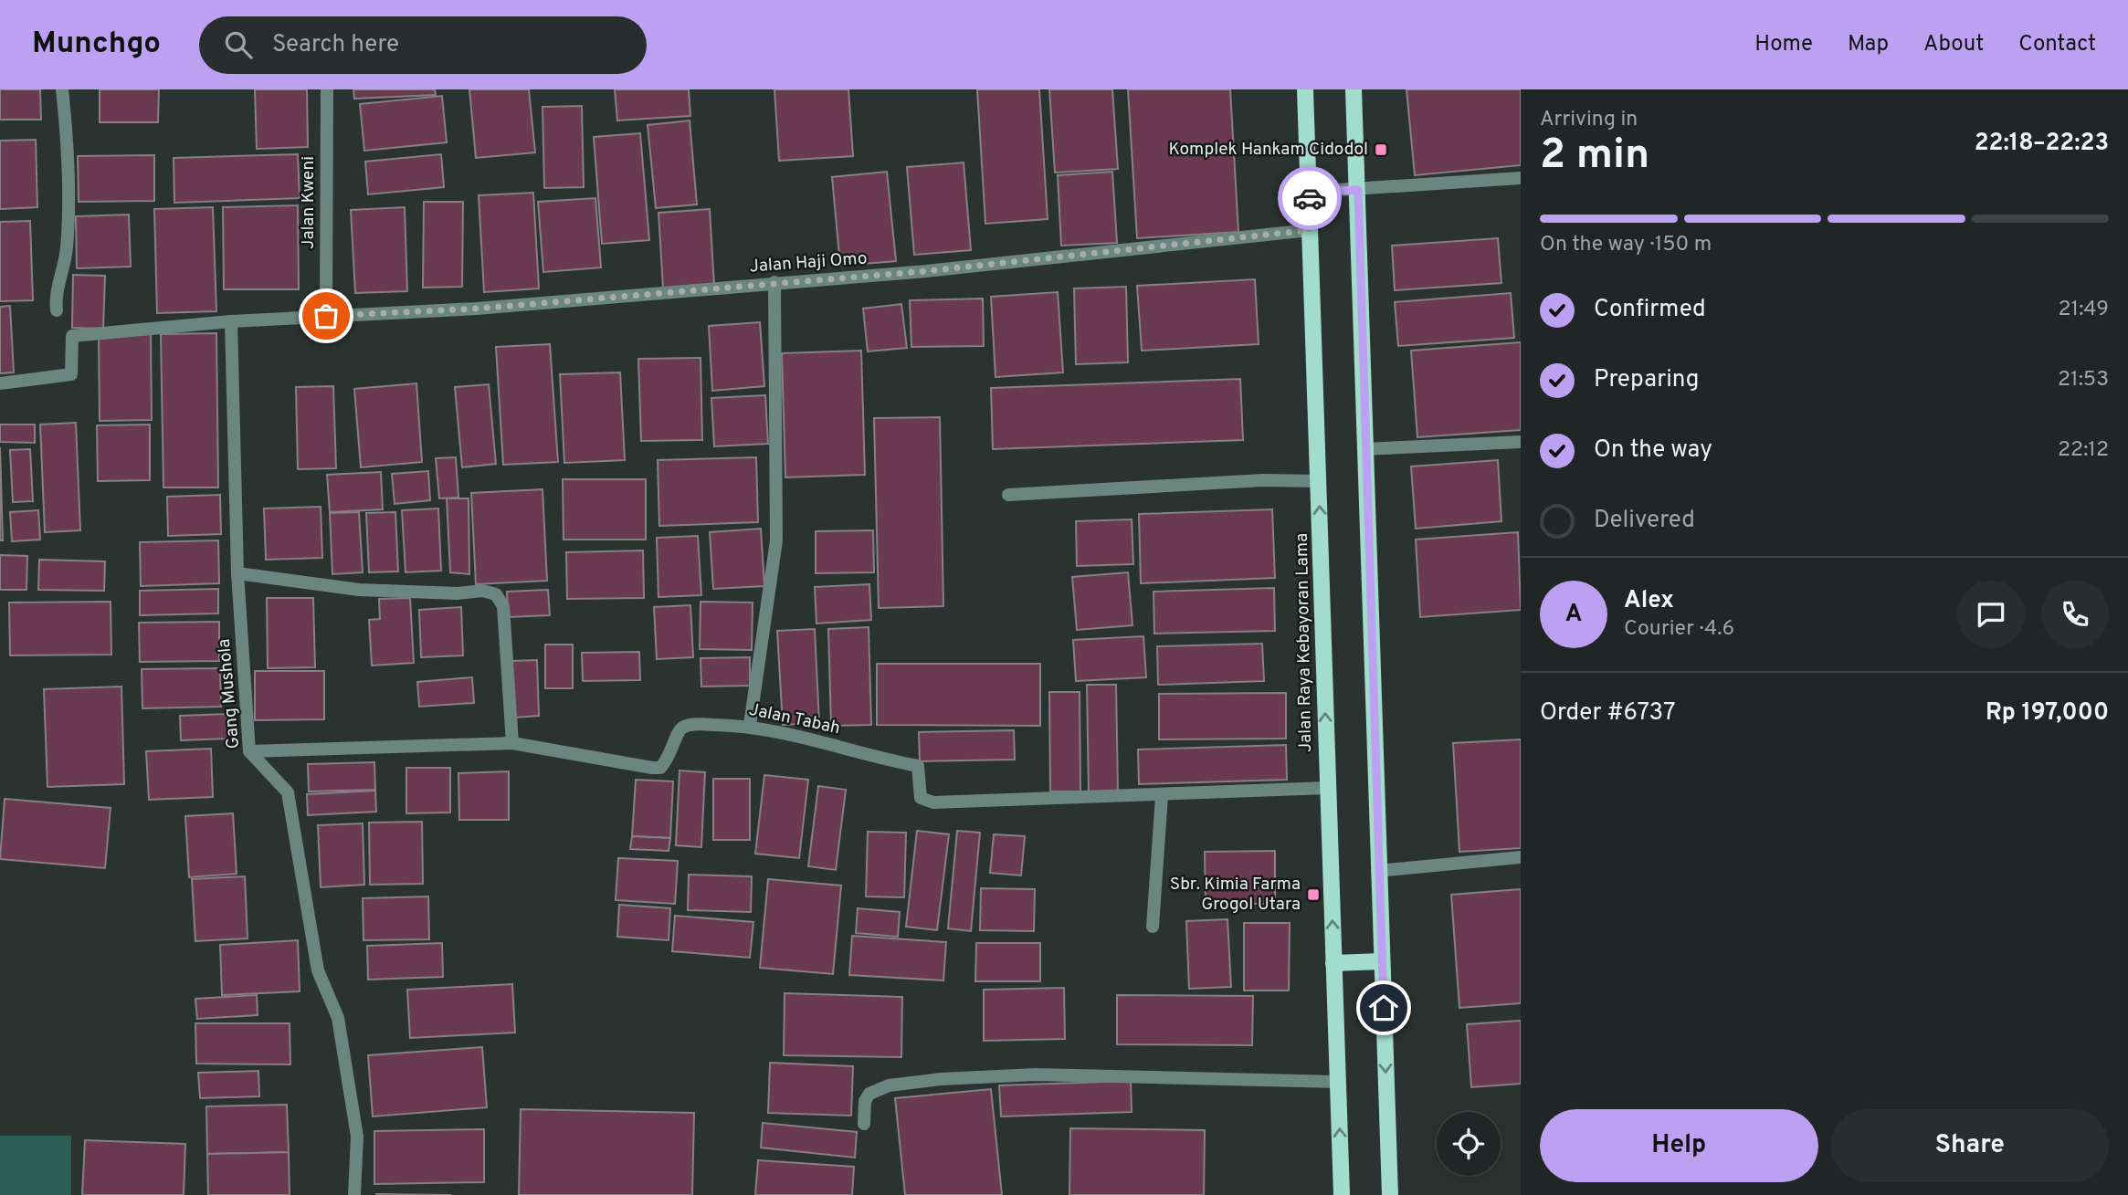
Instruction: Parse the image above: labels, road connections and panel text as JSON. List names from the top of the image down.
{
  "streets": {
    "main road": ["Jalan Raya Kebayoran Lama"],
    "street": [
      "Jalan Kweni",
      "Jalan Haji Omo",
      "Gang Mushola",
      "Jalan Tabah"
    ]
  },
  "crossings": [
    ["Jalan Kweni", "Jalan Haji Omo"],
    ["Jalan Haji Omo", "Jalan Raya Kebayoran Lama"],
    ["Jalan Haji Omo", "Gang Mushola"],
    ["Jalan Raya Kebayoran Lama", "Jalan Tabah"],
    ["Gang Mushola", "Jalan Tabah"]
  ],
  "places": {
    "transit": ["Komplek Hankam Cidodol", "Sbr. Kimia Farma Grogol Utara"]
  },
  "page": {
    "header": "Munchgo",
    "search": "Search here",
    "nav": [
      "Home",
      "Map",
      "About",
      "Contact"
    ],
    "heading": ["2 min", "Arriving in", "22:18–22:23"],
    "panel": [
      "Alex",
      "Courier · 4.6",
      "Order #6737",
      "Rp 197,000"
    ],
    "bar": "On the way · 150 m",
    "list": [
      ["Confirmed", "21:49"],
      ["Preparing", "21:53"],
      ["On the way", "22:12"],
      "Delivered"
    ],
    "round": "A",
    "buttons": ["Help", "Share"]
  }
}
